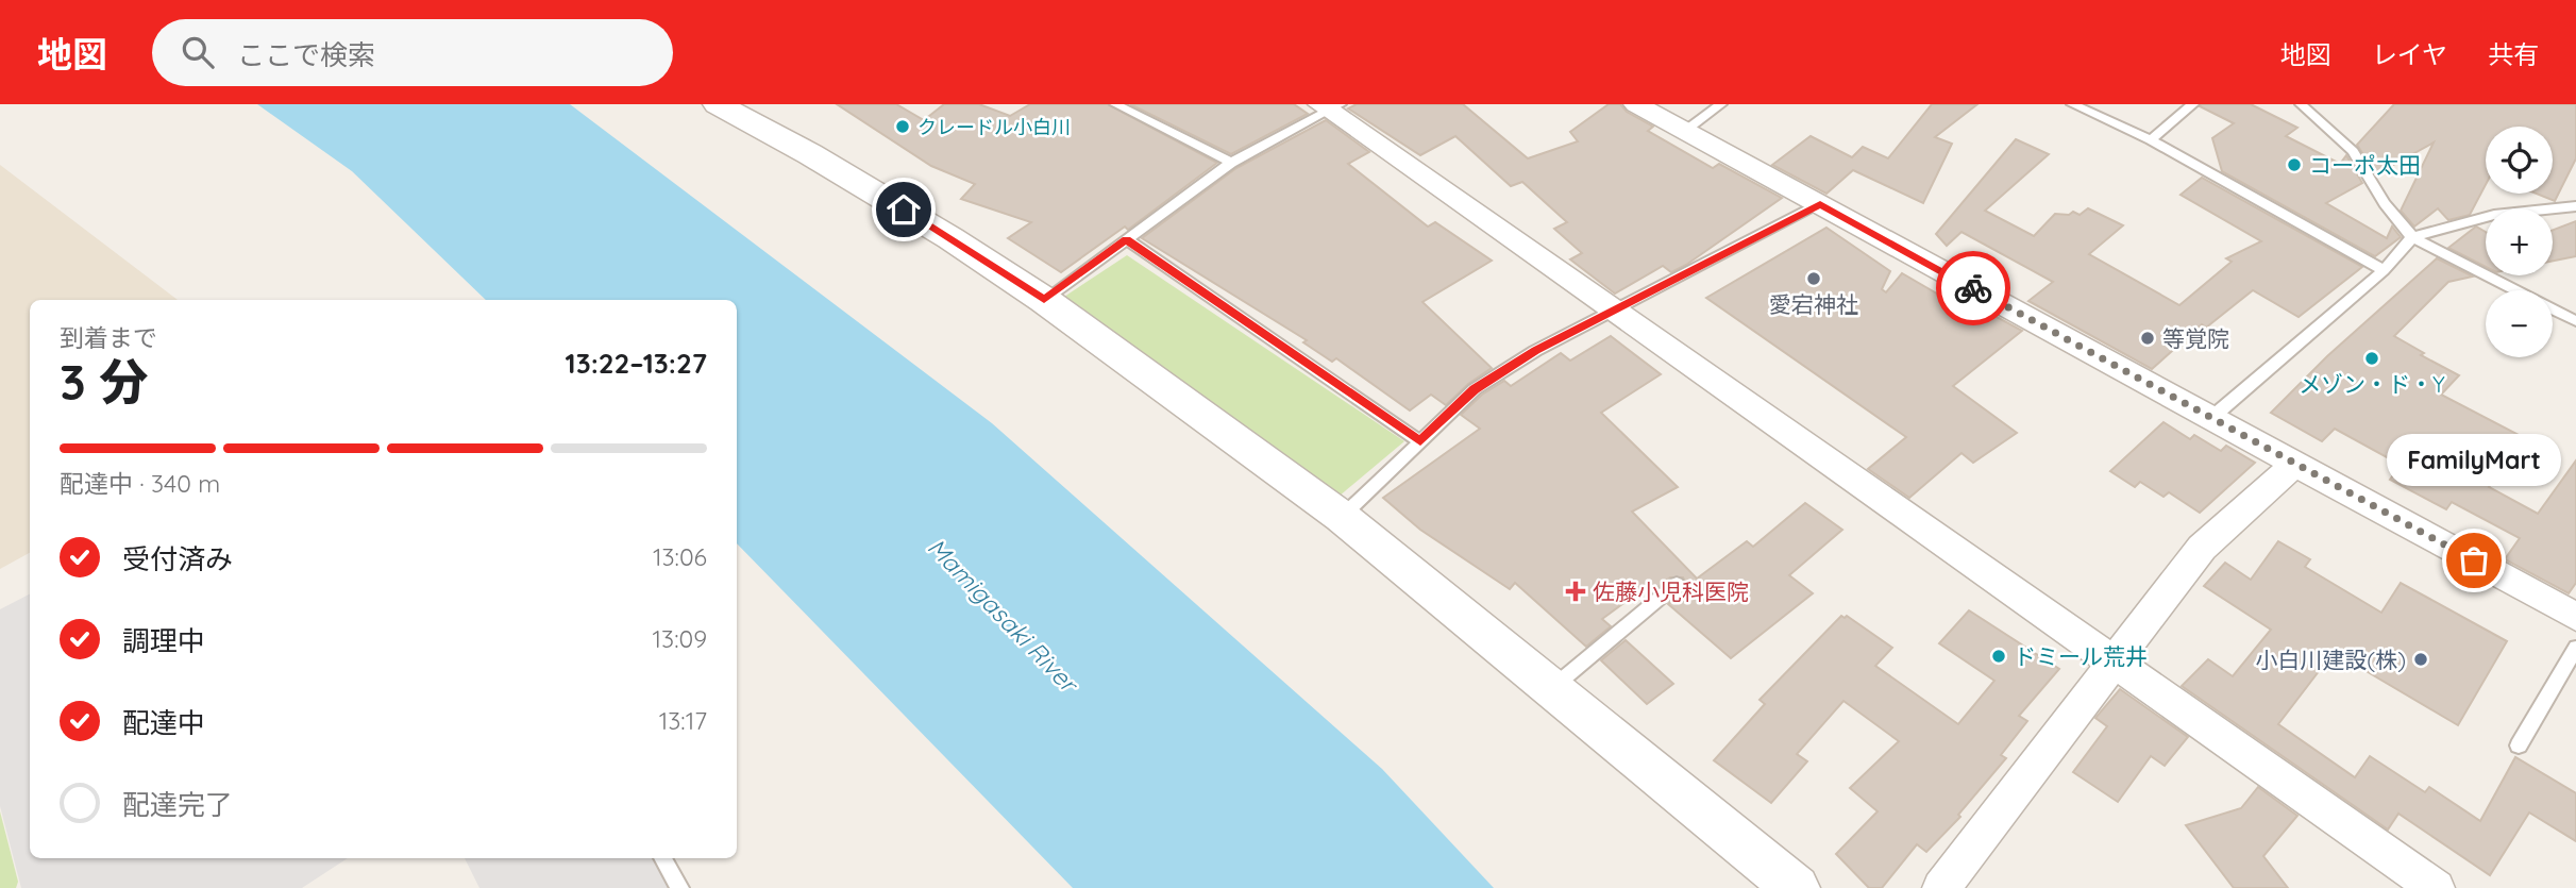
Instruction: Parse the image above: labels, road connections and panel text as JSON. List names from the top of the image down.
{
  "water": ["Mamigasaki River"],
  "places": {
    "other": [
      "クレードル小白川",
      "コーポ太田",
      "愛宕神社",
      "等覚院",
      "メゾン・ド・Y",
      "FamilyMart",
      "ドミール荒井",
      "小白川建設(株)"
    ],
    "health": ["佐藤小児科医院"]
  },
  "page": {
    "header": "地図",
    "search": "ここで検索",
    "nav": ["地図", "レイヤ", "共有"],
    "map_buttons": ["+", "−"],
    "heading": ["3 分", "到着まで", "13:22–13:27"],
    "bar": "配達中 · 340 m",
    "bubble": "FamilyMart",
    "list": [
      ["受付済み", "13:06"],
      ["調理中", "13:09"],
      ["配達中", "13:17"],
      "配達完了"
    ]
  }
}
